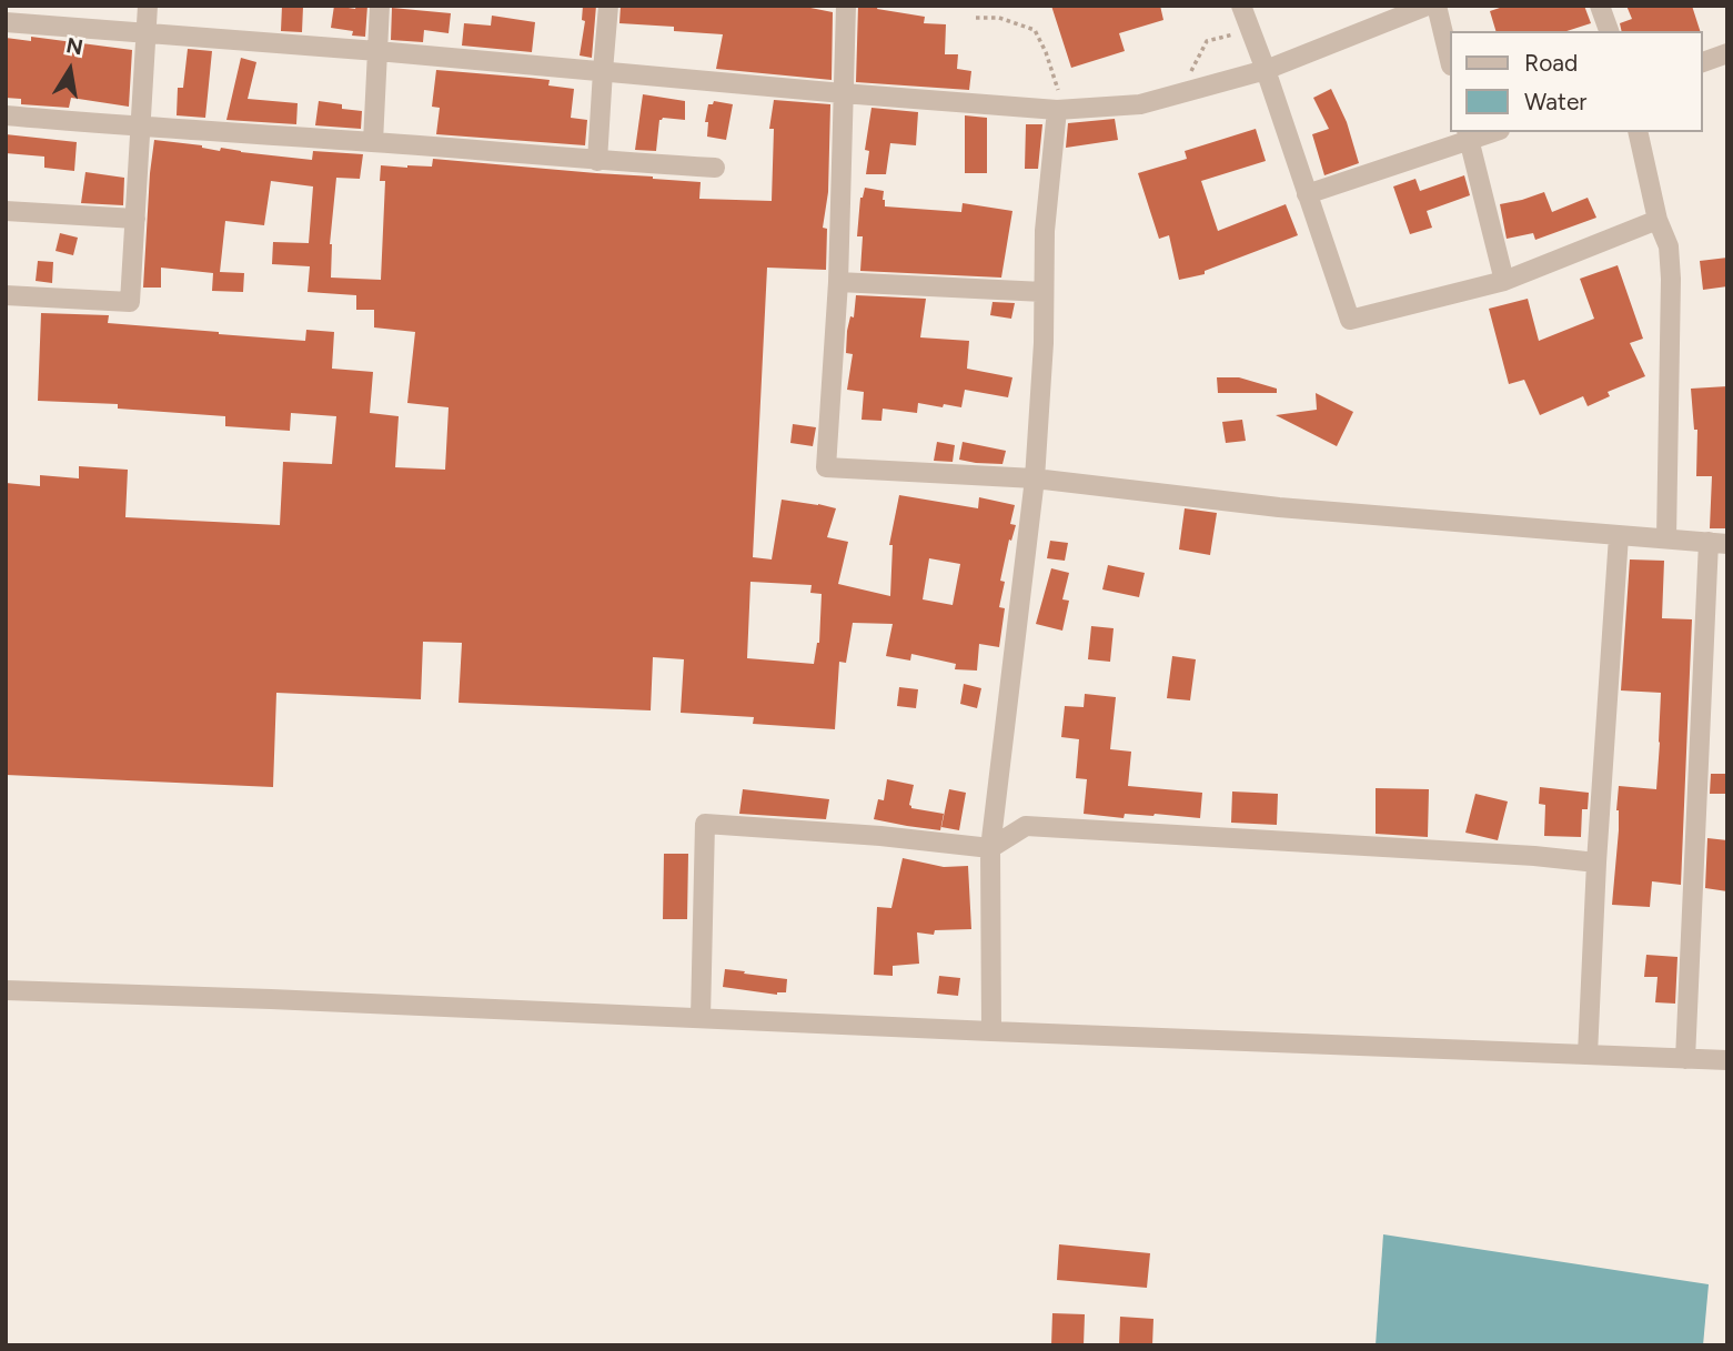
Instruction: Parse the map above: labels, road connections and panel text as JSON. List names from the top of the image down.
{
  "legend": ["Road", "Water"],
  "north": "top"
}
